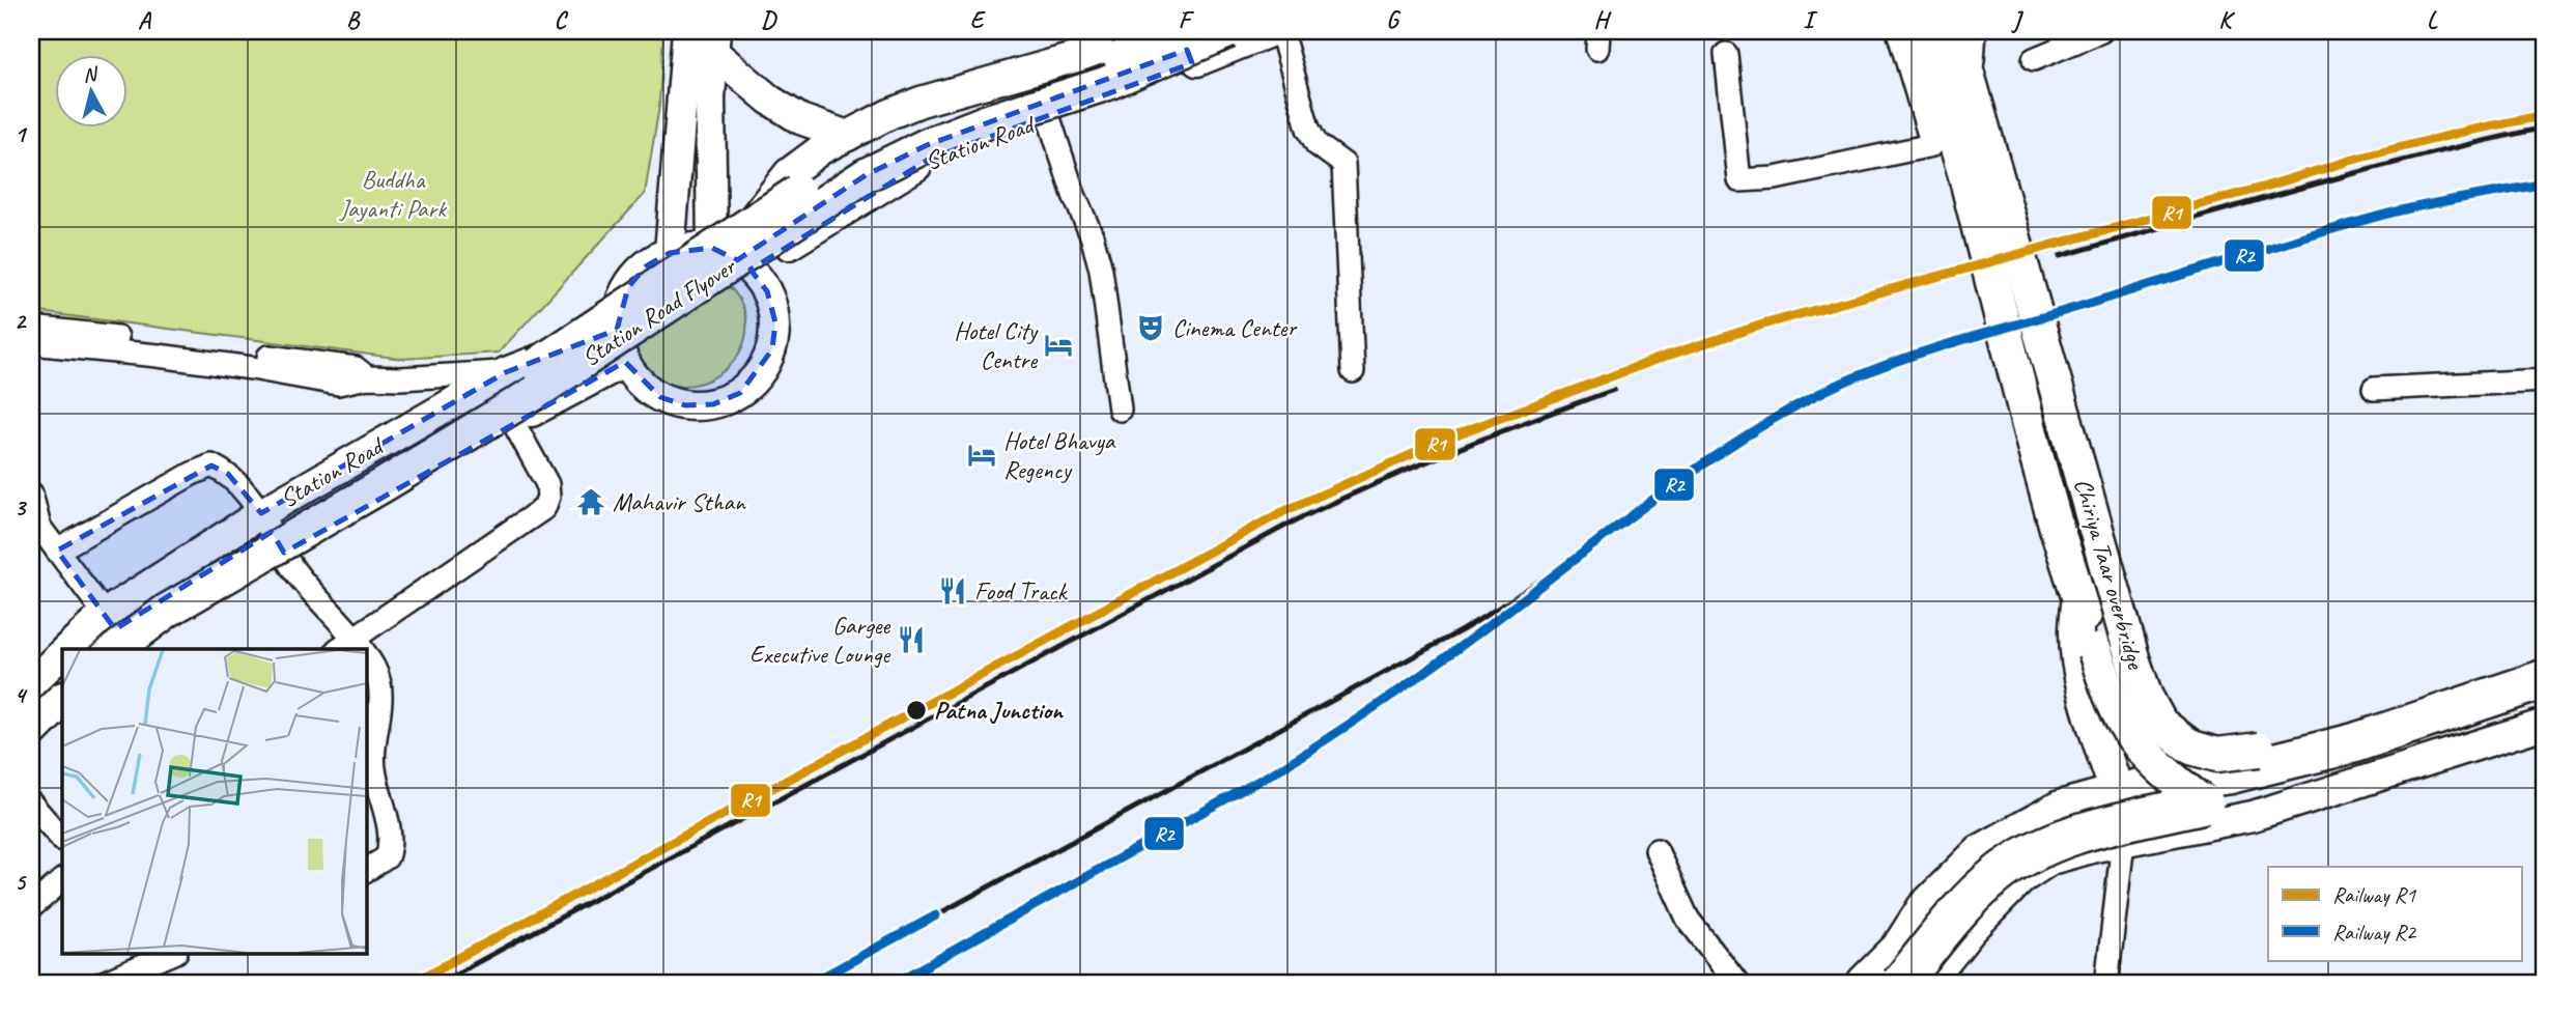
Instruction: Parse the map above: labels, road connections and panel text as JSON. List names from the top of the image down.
{
  "streets": {
    "highway": ["Chiriya Taar overbridge"],
    "main road": ["Station Road", "Station Road Flyover"]
  },
  "parks": ["Buddha Jayanti Park"],
  "places": {
    "theatre": ["Cinema Center"],
    "hotel": ["Hotel City Centre", "Hotel Bhavya Regency"],
    "temple": ["Mahavir Sthan"],
    "restaurant": ["Food Track", "Gargee Executive Lounge"],
    "other": ["Patna Junction"]
  },
  "lines": ["rail line R1", "rail line R2"],
  "legend": ["Railway R1", "Railway R2"],
  "north": "top",
  "grid": {
    "columns": [
      "A",
      "B",
      "C",
      "D",
      "E",
      "F",
      "G",
      "H",
      "I",
      "J",
      "K",
      "L"
    ],
    "rows": [
      "1",
      "2",
      "3",
      "4",
      "5"
    ]
  }
}
